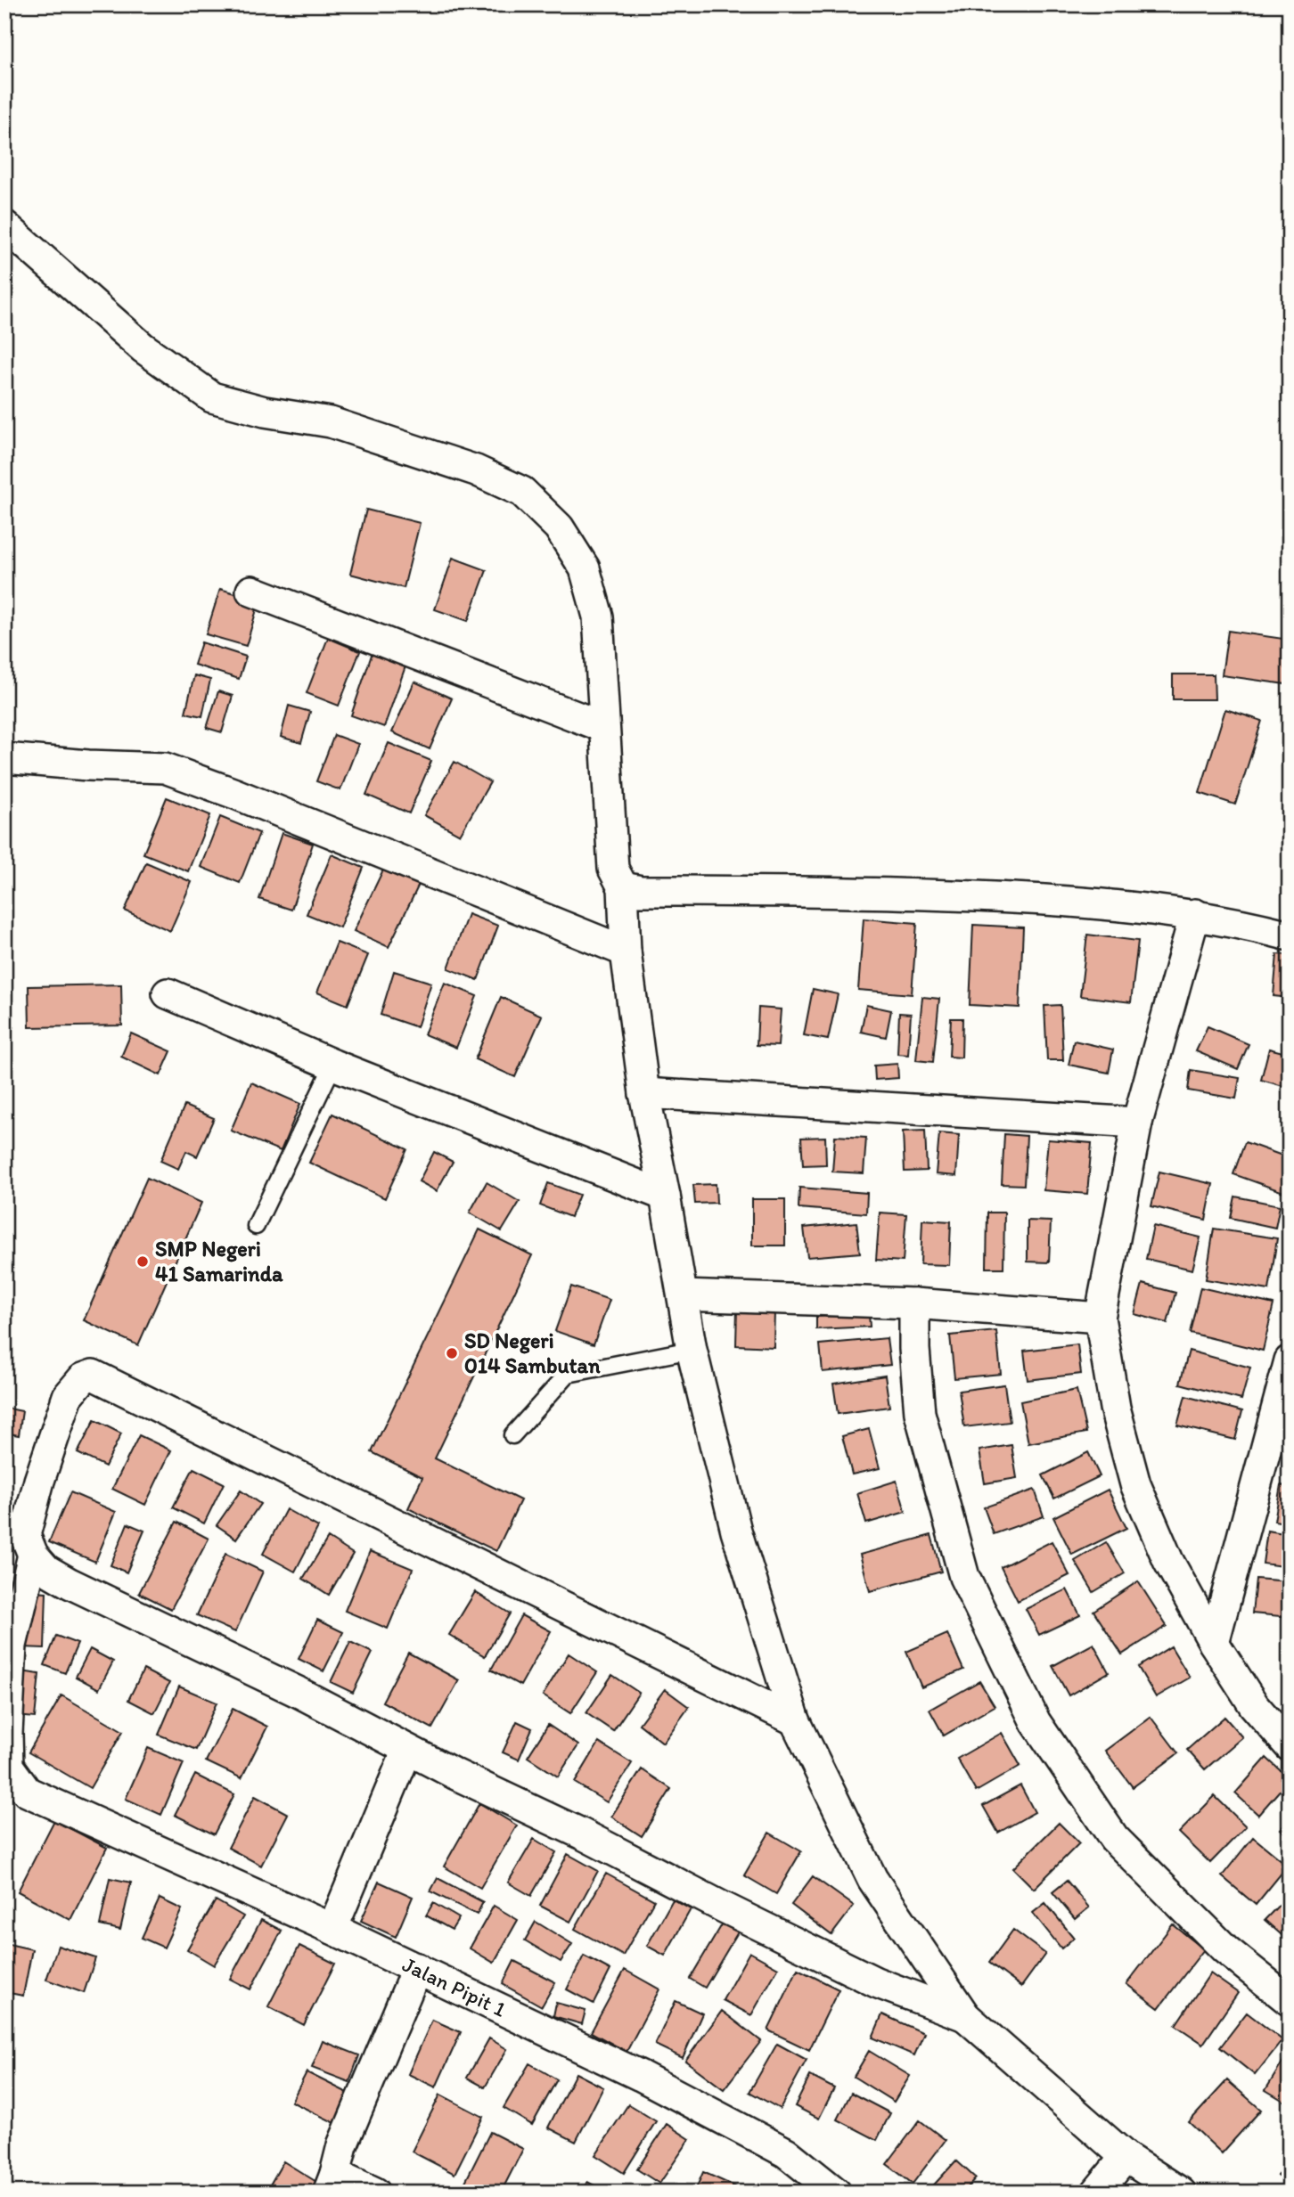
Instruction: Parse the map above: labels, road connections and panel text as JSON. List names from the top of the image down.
{
  "streets": {
    "street": ["Jalan Pipit 1"]
  },
  "places": ["SMP Negeri 41 Samarinda", "SD Negeri 014 Sambutan"]
}
